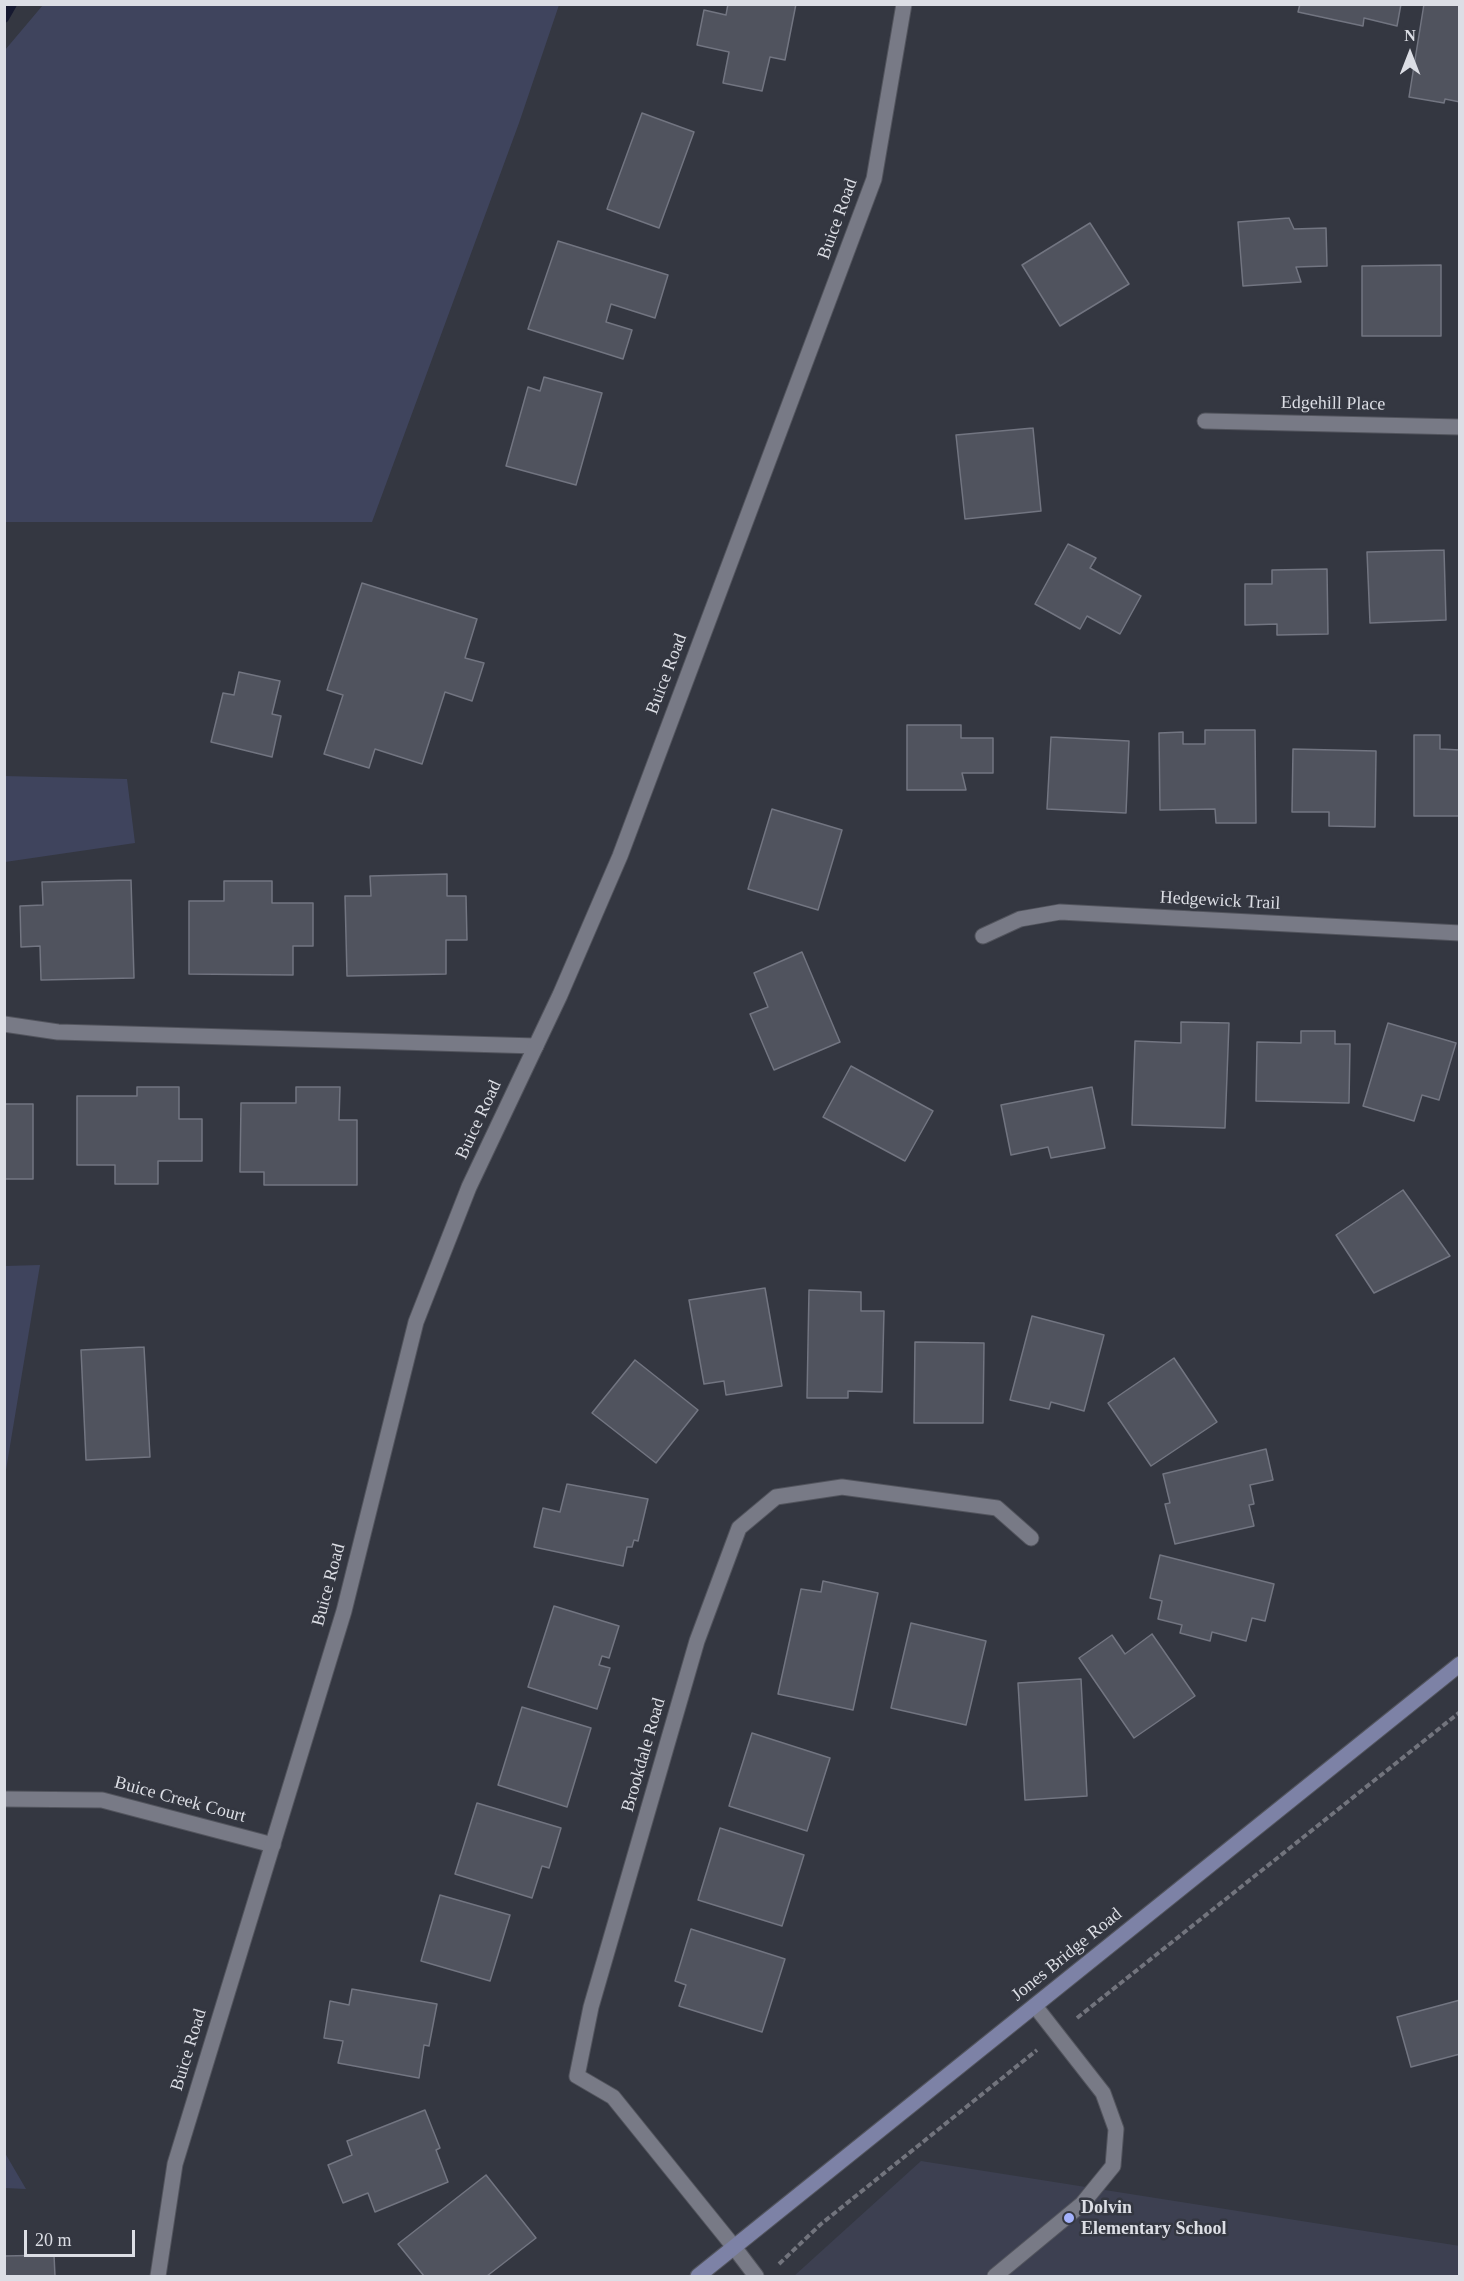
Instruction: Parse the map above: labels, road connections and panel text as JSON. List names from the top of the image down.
{
  "streets": {
    "main road": ["Jones Bridge Road"],
    "street": [
      "Buice Road",
      "Edgehill Place",
      "Hedgewick Trail",
      "Brookdale Road",
      "Buice Creek Court"
    ]
  },
  "crossings": [
    ["Buice Road", "Buice Creek Court"],
    ["Brookdale Road", "Jones Bridge Road"]
  ],
  "places": ["Dolvin Elementary School"],
  "scale_bar": "20 m",
  "north": "top"
}
